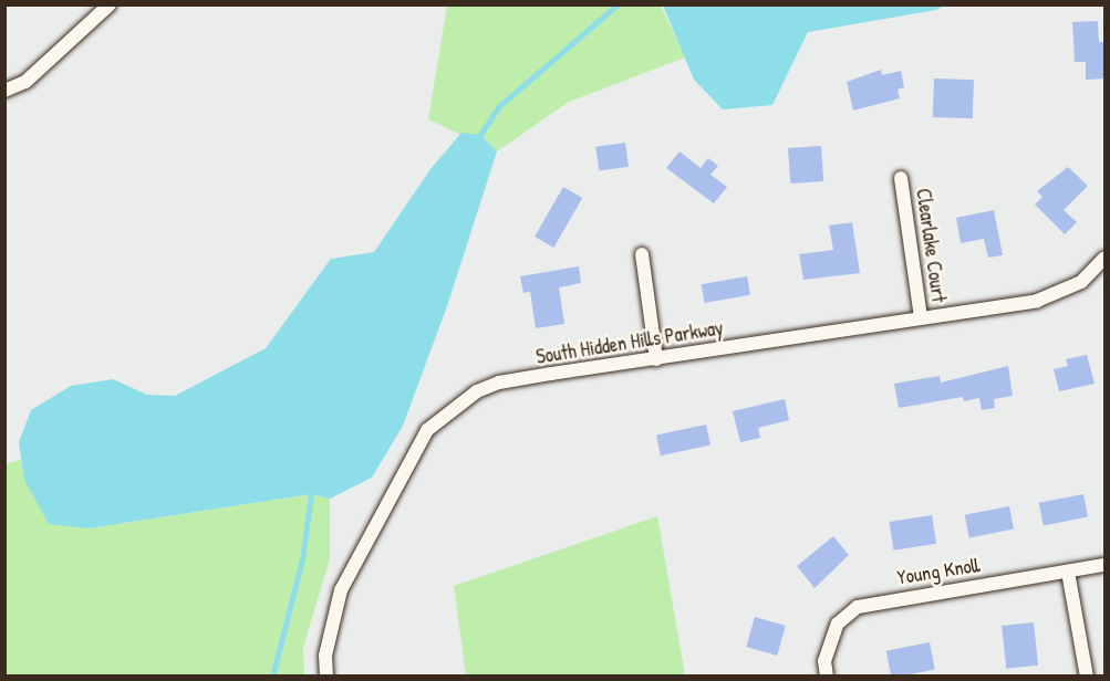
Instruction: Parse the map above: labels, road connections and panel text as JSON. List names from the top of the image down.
{
  "streets": {
    "street": ["Clearlake Court", "South Hidden Hills Parkway", "Young Knoll"]
  },
  "crossings": [
    ["Clearlake Court", "South Hidden Hills Parkway"]
  ]
}
